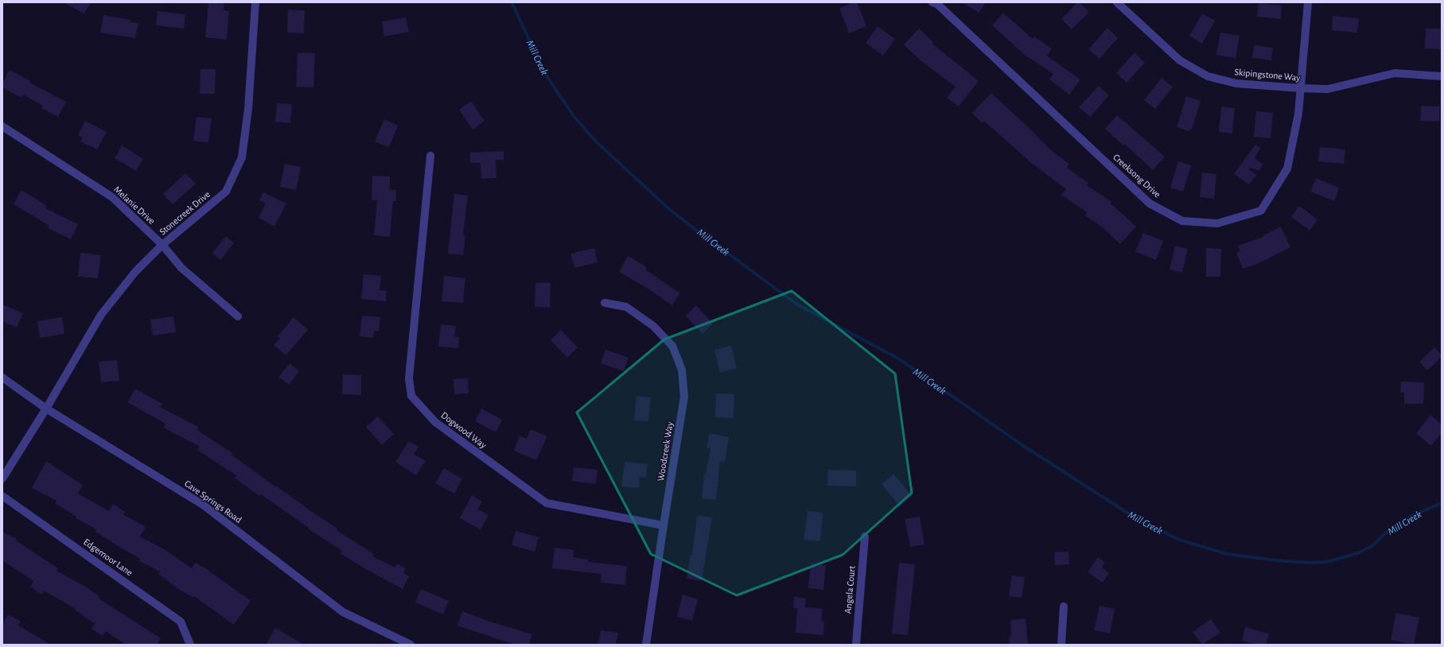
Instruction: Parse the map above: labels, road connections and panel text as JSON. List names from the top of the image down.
{
  "streets": {
    "street": [
      "Skipingstone Way",
      "Creeksong Drive",
      "Melanie Drive",
      "Stonecreek Drive",
      "Dogwood Way",
      "Woodcreek Way",
      "Cave Springs Road",
      "Edgemoor Lane",
      "Angela Court"
    ]
  },
  "crossings": [
    ["Skipingstone Way", "Creeksong Drive"],
    ["Melanie Drive", "Stonecreek Drive"],
    ["Stonecreek Drive", "Cave Springs Road"],
    ["Dogwood Way", "Woodcreek Way"]
  ],
  "water": ["Mill Creek"]
}
